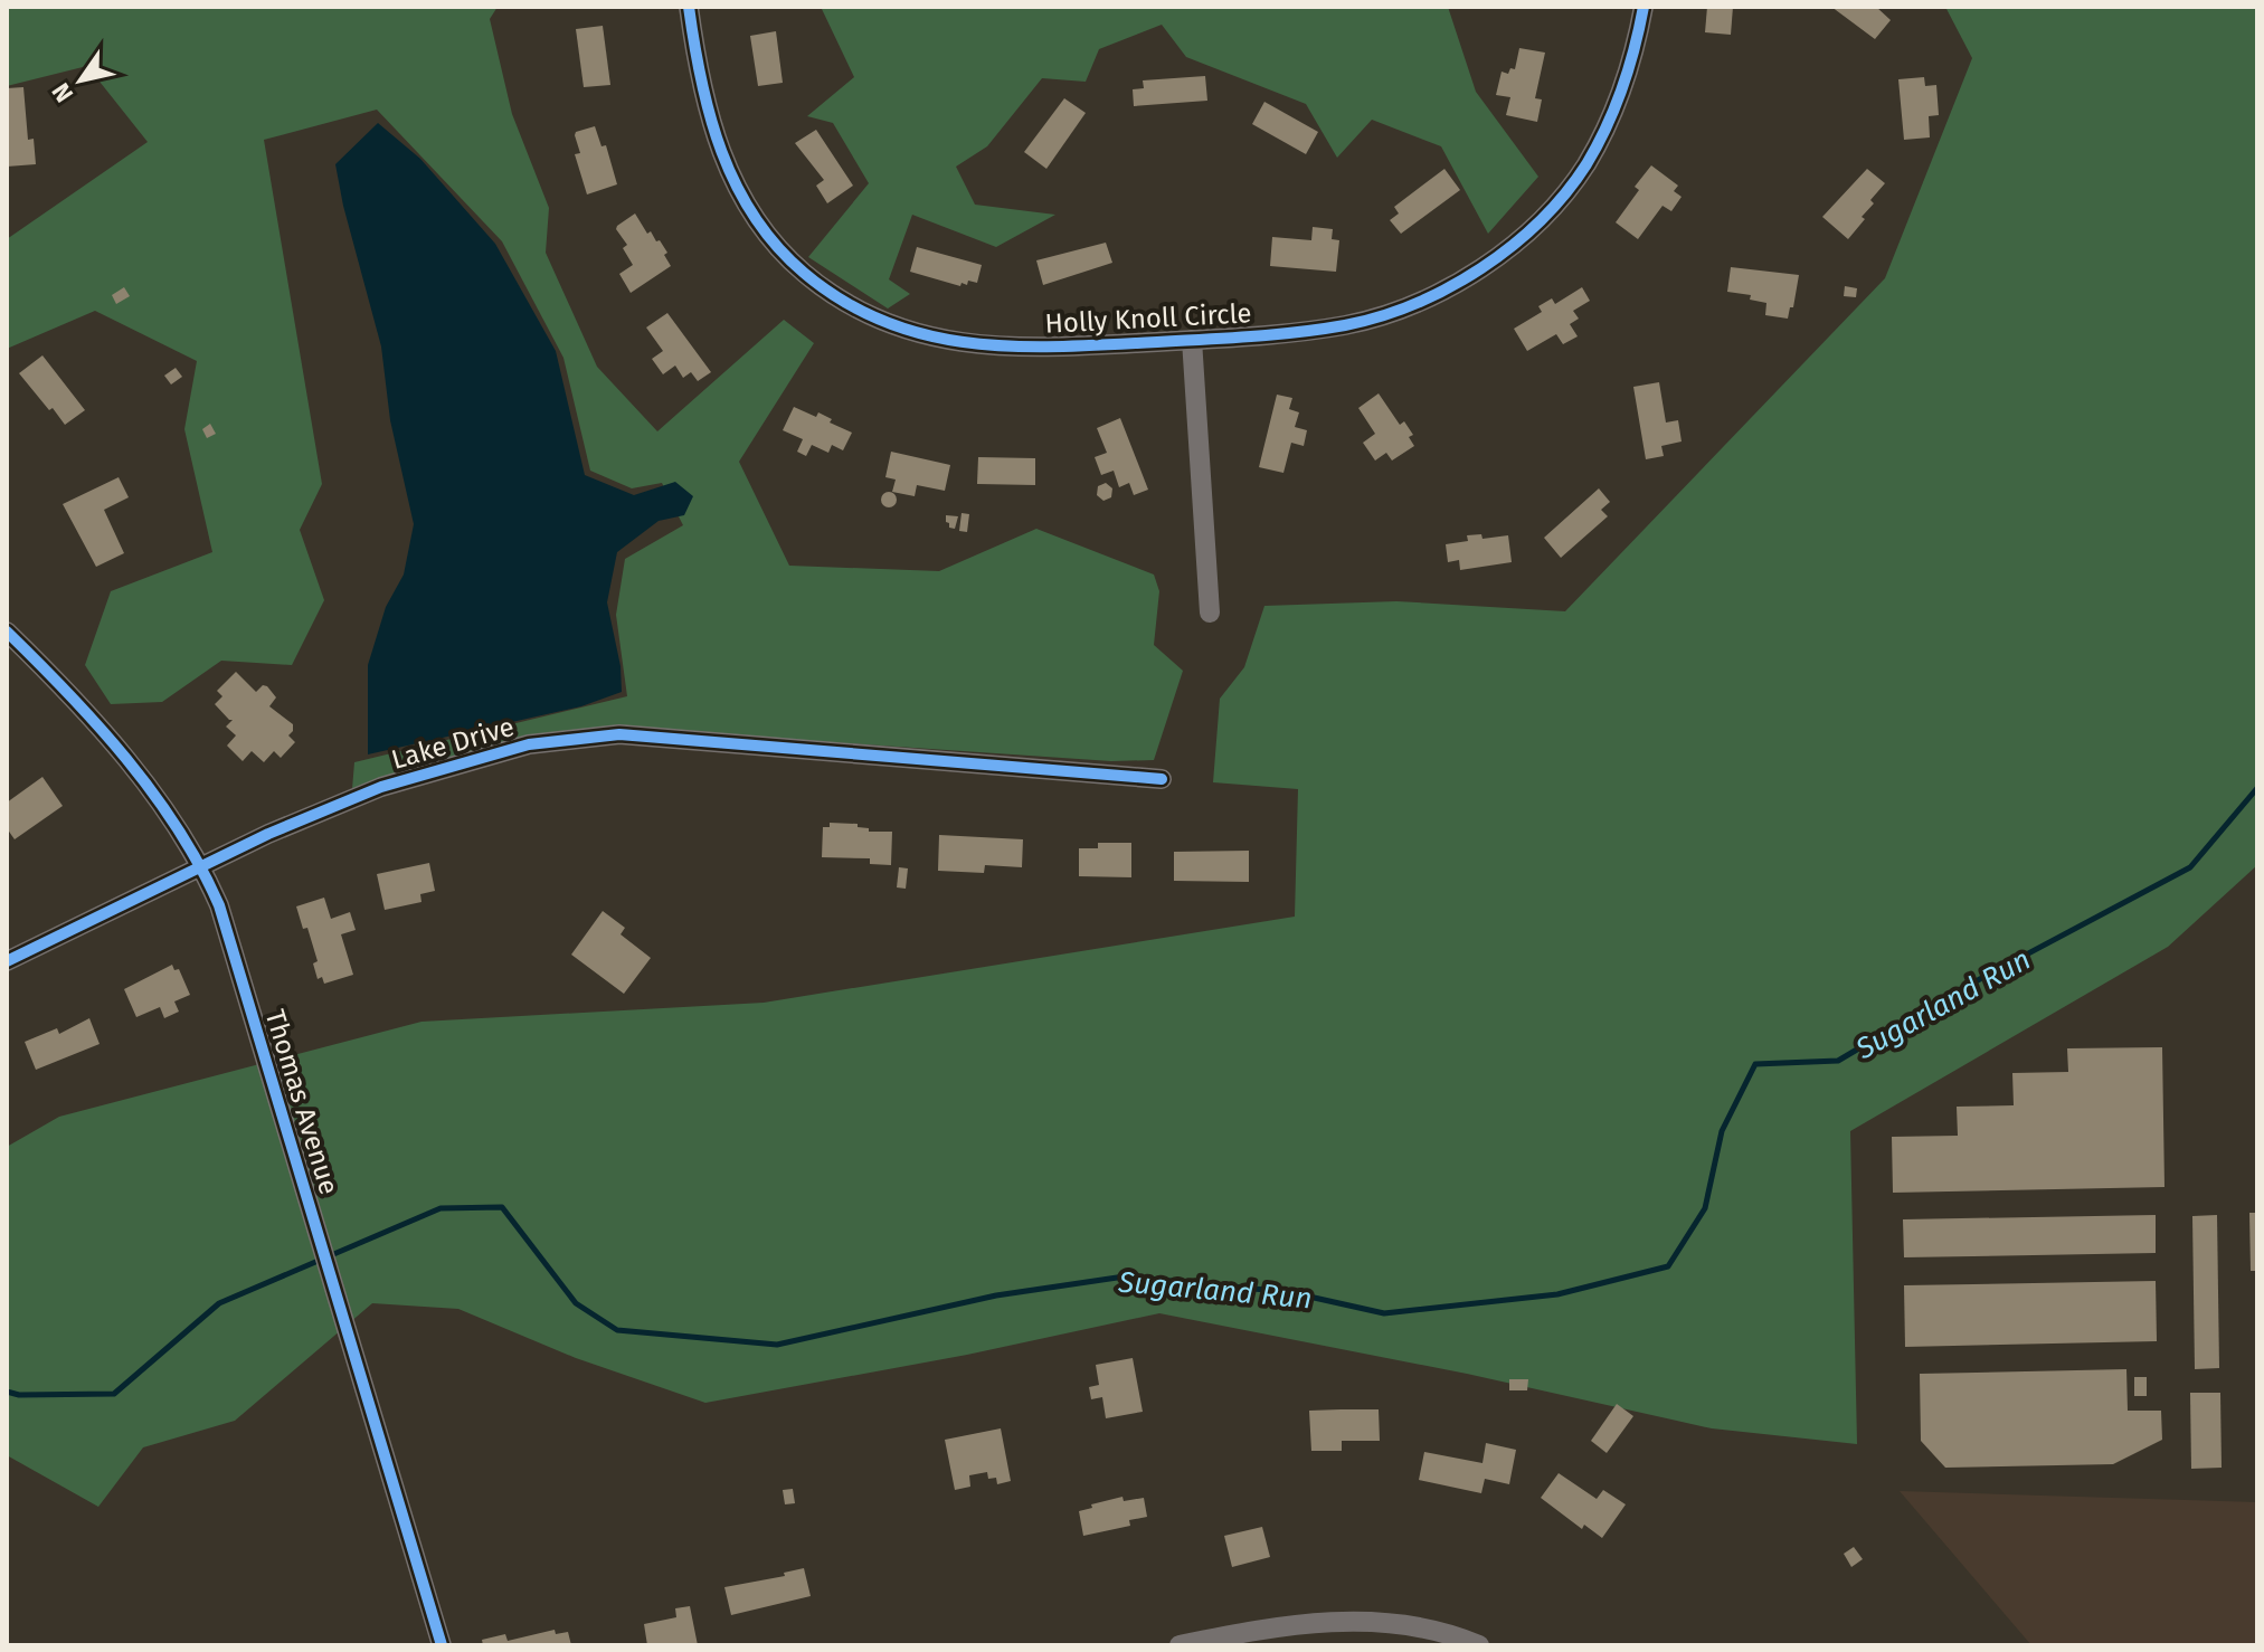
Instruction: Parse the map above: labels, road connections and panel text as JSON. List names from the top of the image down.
{
  "streets": {
    "street": ["Holly Knoll Circle", "Lake Drive", "Thomas Avenue"]
  },
  "crossings": [
    ["Lake Drive", "Thomas Avenue"]
  ],
  "water": ["Sugarland Run"],
  "north": "bottom left"
}
